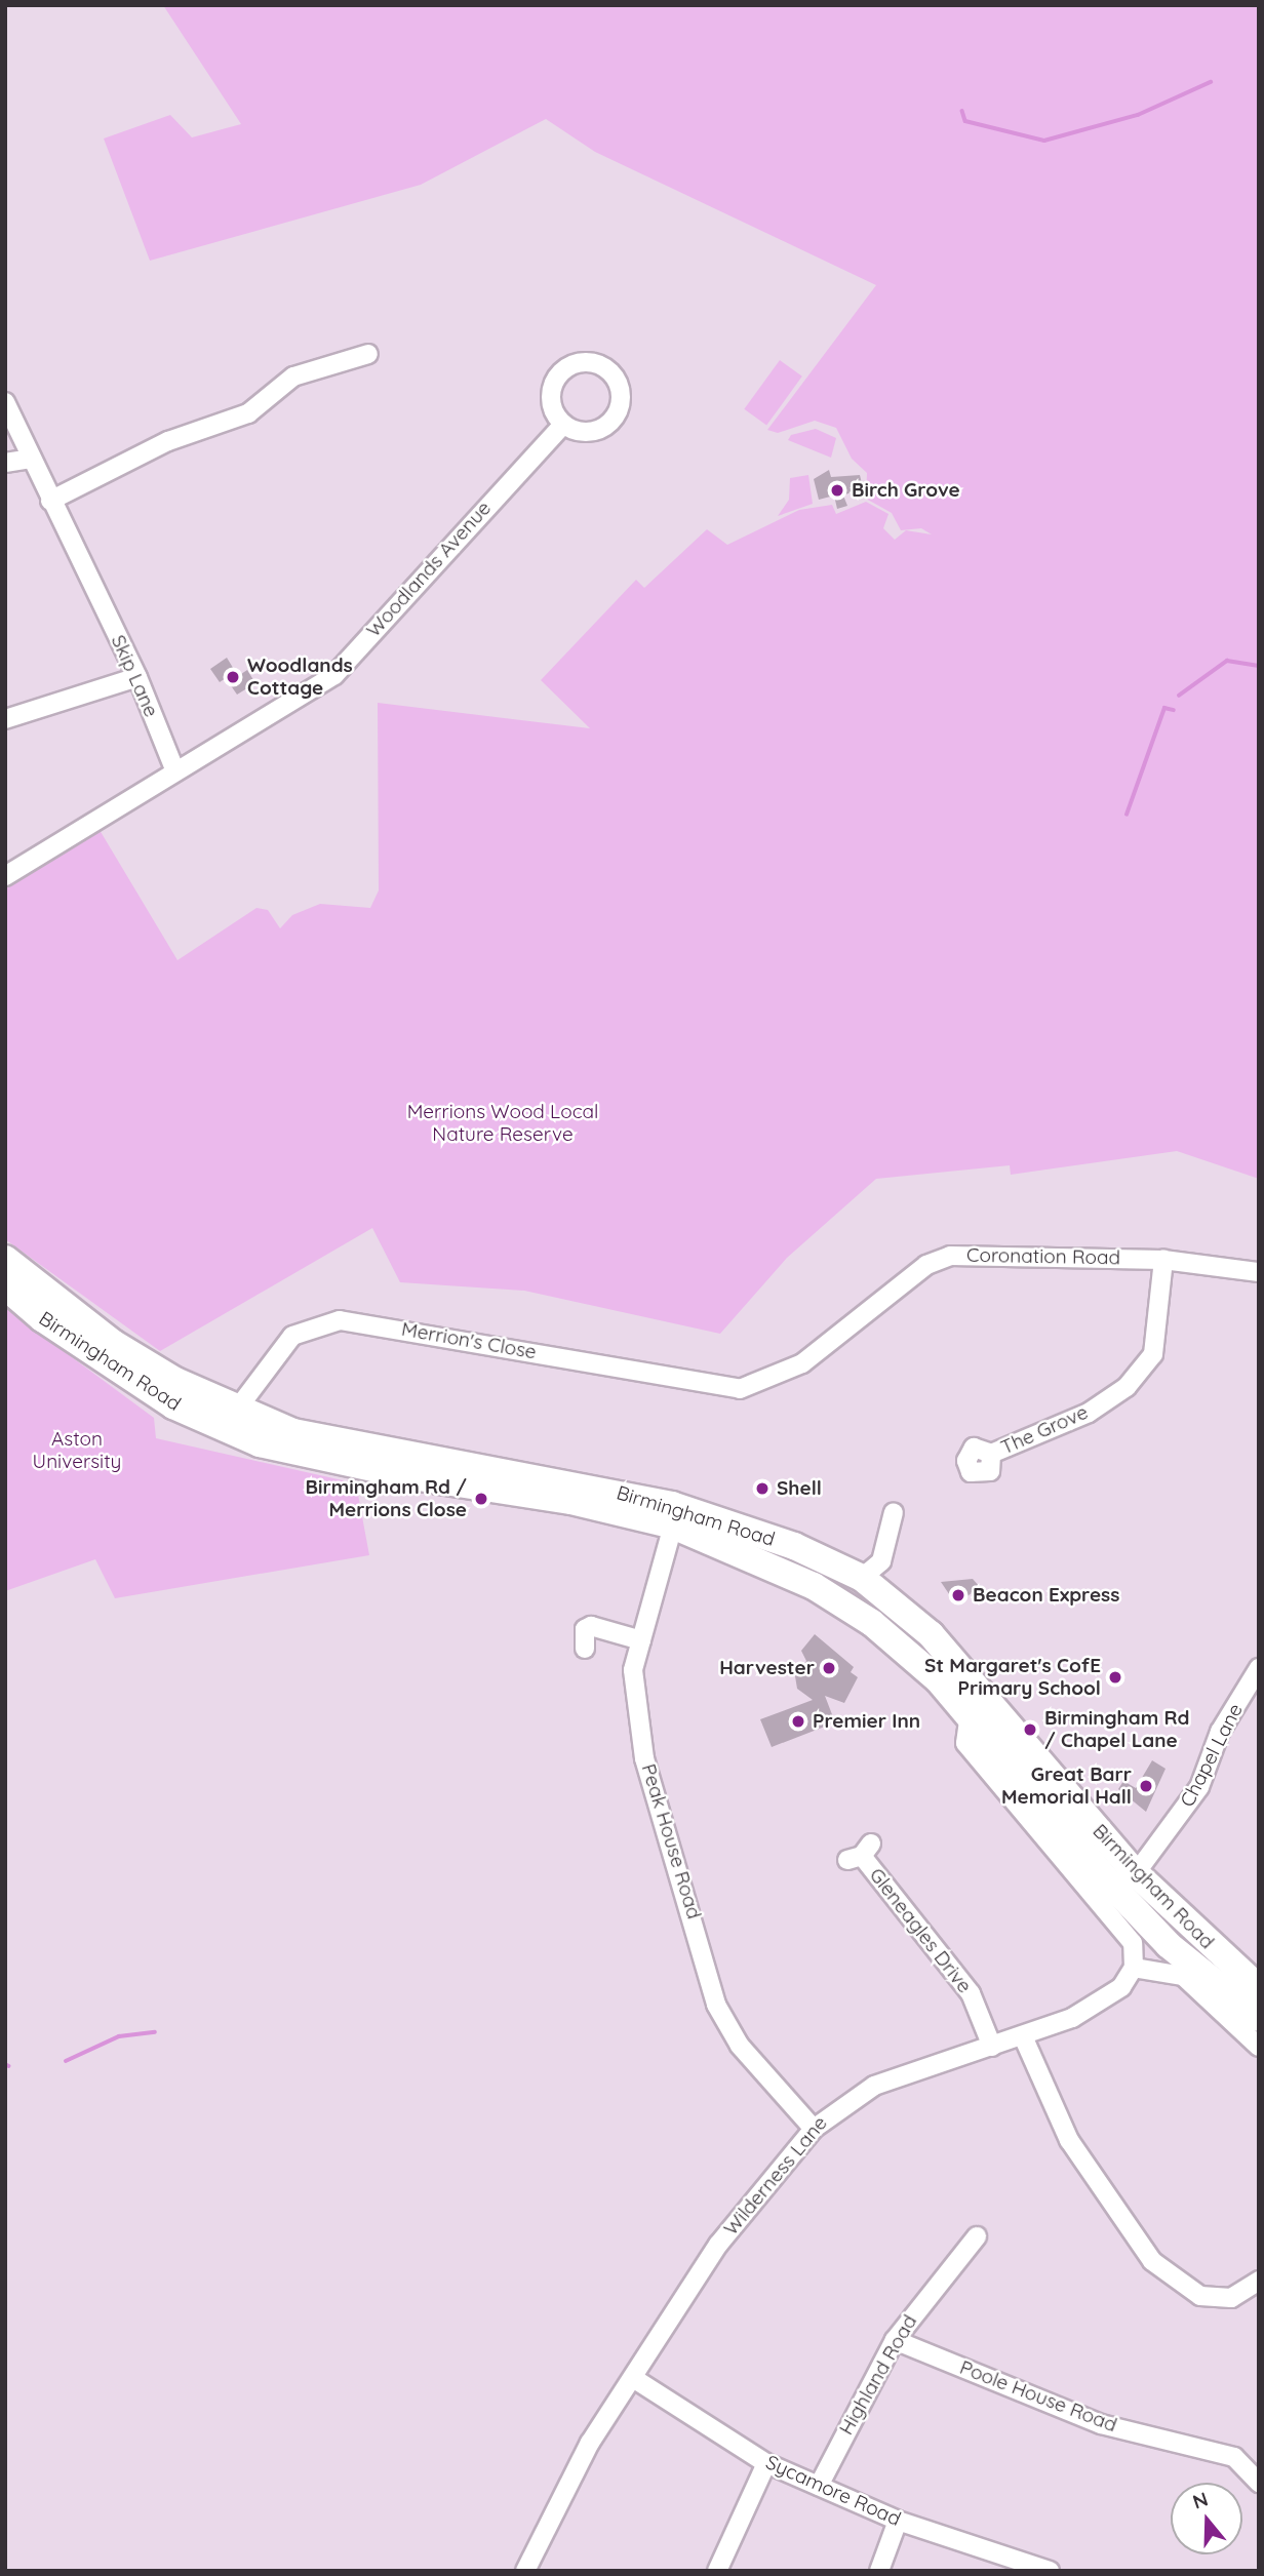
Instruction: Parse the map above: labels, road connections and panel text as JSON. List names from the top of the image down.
{
  "streets": {
    "highway": ["Birmingham Road"],
    "street": [
      "Woodlands Avenue",
      "Skip Lane",
      "Coronation Road",
      "Merrion's Close",
      "The Grove",
      "Chapel Lane",
      "Peak House Road",
      "Gleneagles Drive",
      "Wilderness Lane",
      "Highland Road",
      "Poole House Road",
      "Sycamore Road"
    ]
  },
  "crossings": [
    ["Woodlands Avenue", "Skip Lane"],
    ["Coronation Road", "Merrion's Close"],
    ["Coronation Road", "The Grove"],
    ["Merrion's Close", "Birmingham Road"],
    ["Birmingham Road", "Chapel Lane"],
    ["Birmingham Road", "Peak House Road"],
    ["Birmingham Road", "Wilderness Lane"],
    ["Peak House Road", "Wilderness Lane"],
    ["Gleneagles Drive", "Wilderness Lane"],
    ["Wilderness Lane", "Sycamore Road"],
    ["Highland Road", "Poole House Road"],
    ["Highland Road", "Sycamore Road"]
  ],
  "parks": ["Merrions Wood Local Nature Reserve", "Aston University"],
  "places": [
    "Birch Grove",
    "Woodlands Cottage",
    "Shell",
    "Birmingham Rd / Merrions Close",
    "Beacon Express",
    "Harvester",
    "St Margaret's CofE Primary School",
    "Premier Inn",
    "Birmingham Rd / Chapel Lane",
    "Great Barr Memorial Hall"
  ],
  "north": "top"
}
